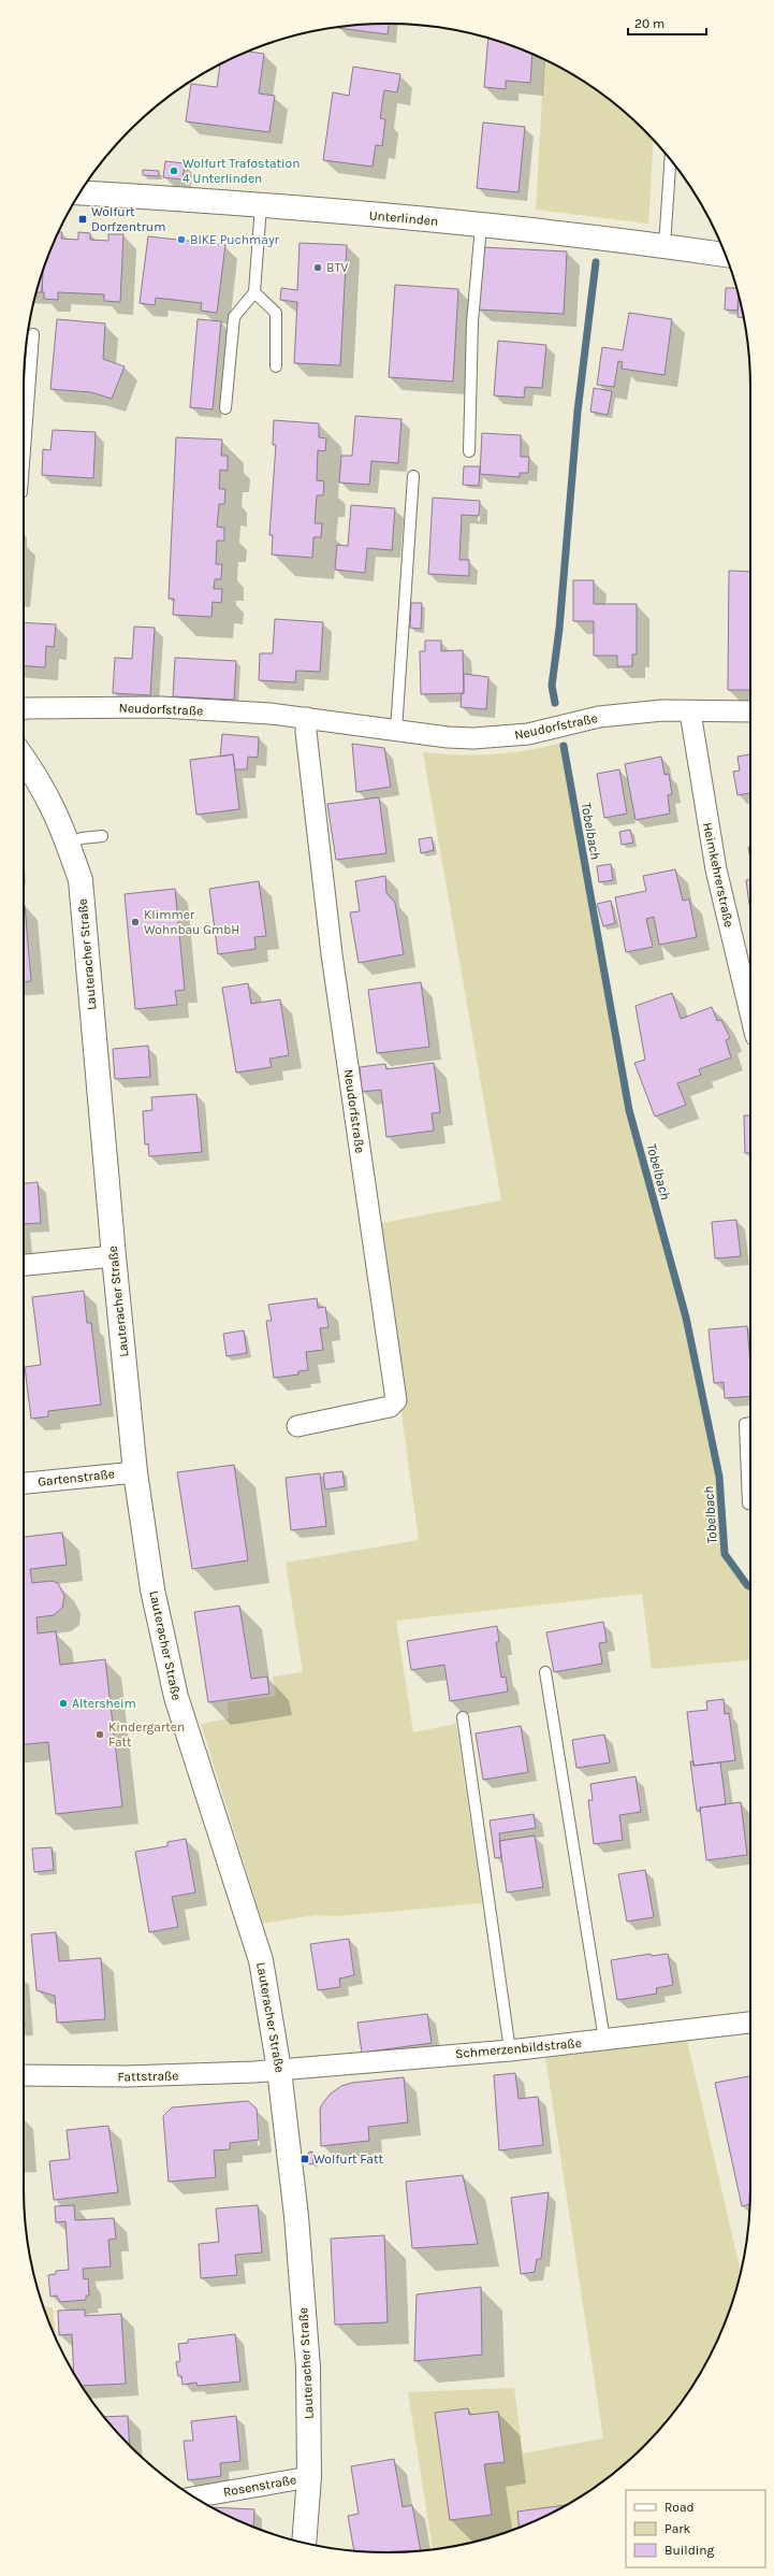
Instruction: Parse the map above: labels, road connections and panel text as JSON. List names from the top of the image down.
{
  "streets": {
    "street": [
      "Unterlinden",
      "Neudorfstraße",
      "Heimkehrerstraße",
      "Lauteracher Straße",
      "Gartenstraße",
      "Schmerzenbildstraße",
      "Fattstraße",
      "Rosenstraße"
    ]
  },
  "crossings": [
    ["Neudorfstraße", "Heimkehrerstraße"],
    ["Lauteracher Straße", "Gartenstraße"],
    ["Lauteracher Straße", "Schmerzenbildstraße"],
    ["Lauteracher Straße", "Fattstraße"],
    ["Lauteracher Straße", "Rosenstraße"],
    ["Schmerzenbildstraße", "Fattstraße"]
  ],
  "water": ["Tobelbach"],
  "places": {
    "other": [
      "Wolfurt Trafostation 4 Unterlinden",
      "BIKE Puchmayr",
      "BTV",
      "Klimmer Wohnbau GmbH",
      "Altersheim",
      "Kindergarten Fatt"
    ],
    "transit": ["Wolfurt Dorfzentrum", "Wolfurt Fatt"]
  },
  "legend": ["Road", "Park", "Building"],
  "scale_bar": "20 m"
}
